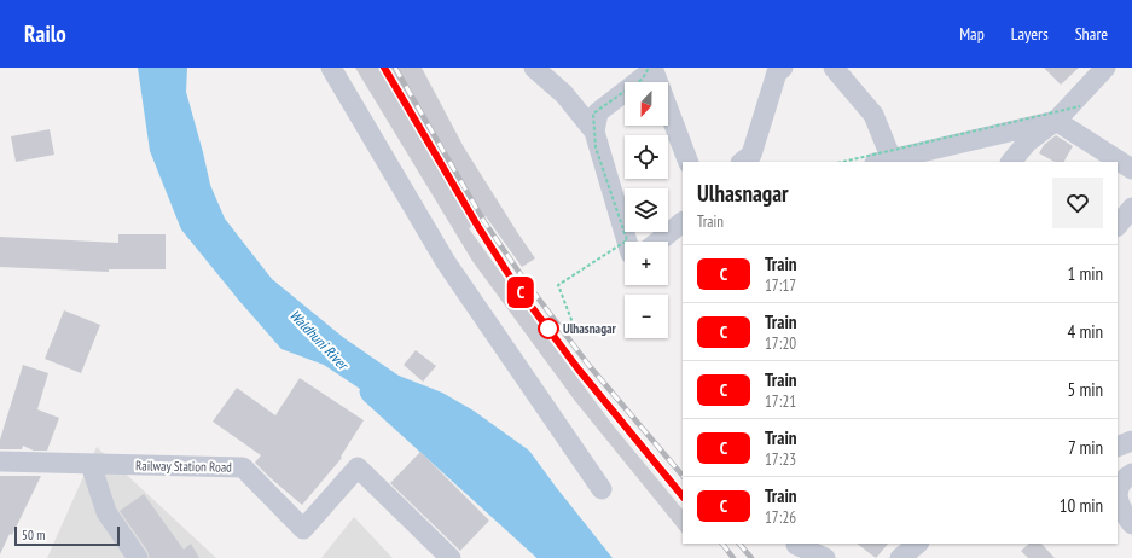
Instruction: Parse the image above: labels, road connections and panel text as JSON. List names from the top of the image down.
{
  "streets": {
    "street": ["Railway Station Road"]
  },
  "water": ["Waldhuni River"],
  "places": ["Ulhasnagar"],
  "scale_bar": "50 m",
  "north": "bottom",
  "page": {
    "header": "Railo",
    "nav": ["Map", "Layers", "Share"],
    "on_map": "C",
    "map_buttons": ["+", "−"],
    "heading": ["Ulhasnagar", "Train"],
    "list": [
      {
        "mark": "C",
        "name": "Train",
        "note": "17:17",
        "value": "1 min"
      },
      {
        "mark": "C",
        "name": "Train",
        "note": "17:20",
        "value": "4 min"
      },
      {
        "mark": "C",
        "name": "Train",
        "note": "17:21",
        "value": "5 min"
      },
      {
        "mark": "C",
        "name": "Train",
        "note": "17:23",
        "value": "7 min"
      },
      {
        "mark": "C",
        "name": "Train",
        "note": "17:26",
        "value": "10 min"
      }
    ],
    "scale": "50 m"
  }
}
